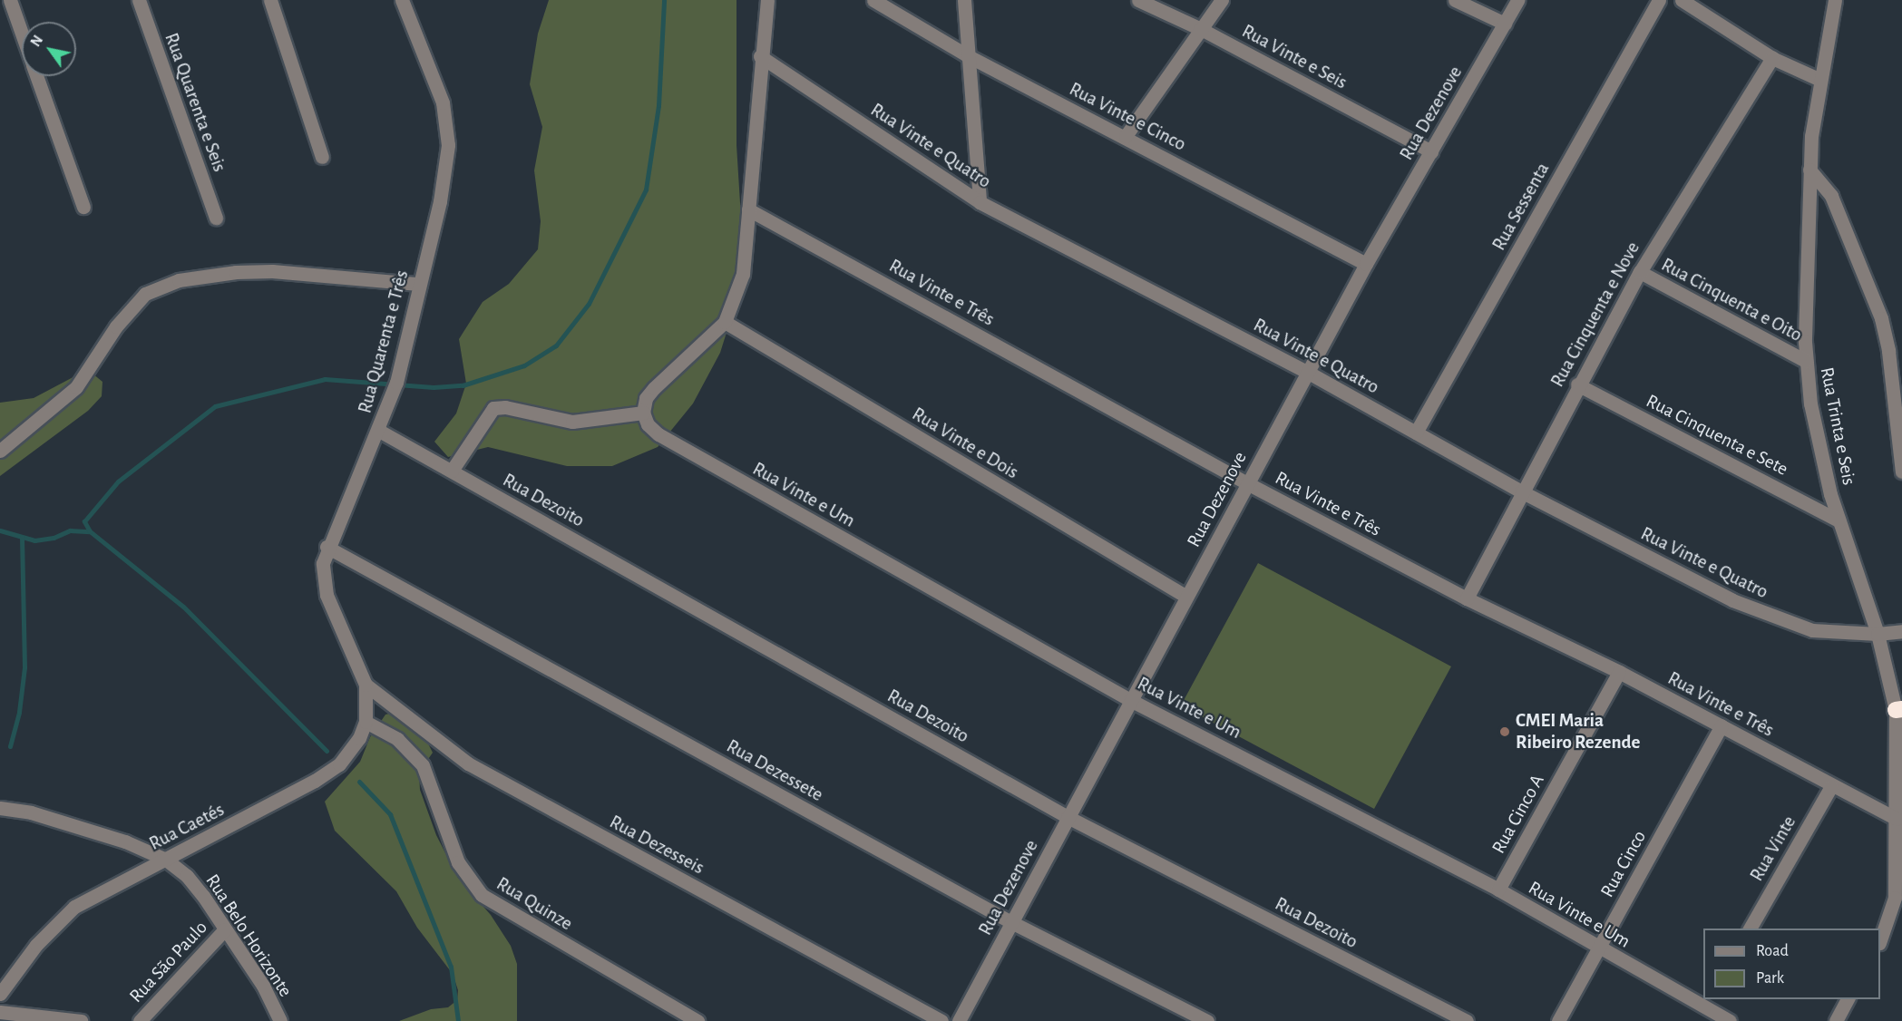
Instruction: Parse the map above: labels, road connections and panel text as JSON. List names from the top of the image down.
{
  "streets": {
    "street": [
      "Rua Vinte e Seis",
      "Rua Quarenta e Seis",
      "Rua Dezenove",
      "Rua Vinte e Cinco",
      "Rua Vinte e Quatro",
      "Rua Sessenta",
      "Rua Vinte e Três",
      "Rua Cinquenta e Oito",
      "Rua Cinquenta e Nove",
      "Rua Quarenta e Três",
      "Rua Trinta e Seis",
      "Rua Cinquenta e Sete",
      "Rua Vinte e Dois",
      "Rua Vinte e Um",
      "Rua Dezoito",
      "Rua Dezessete",
      "Rua Cinco A",
      "Rua Caetés",
      "Rua Dezesseis",
      "Rua Vinte",
      "Rua Cinco",
      "Rua Quinze",
      "Rua Belo Horizonte",
      "Rua São Paulo"
    ]
  },
  "crossings": [
    ["Rua Vinte e Seis", "Rua Dezenove"],
    ["Rua Dezenove", "Rua Vinte e Cinco"],
    ["Rua Dezenove", "Rua Vinte e Quatro"],
    ["Rua Dezenove", "Rua Vinte e Três"],
    ["Rua Dezenove", "Rua Vinte e Dois"],
    ["Rua Dezenove", "Rua Vinte e Um"],
    ["Rua Dezenove", "Rua Dezoito"],
    ["Rua Dezenove", "Rua Dezessete"],
    ["Rua Vinte e Quatro", "Rua Sessenta"],
    ["Rua Vinte e Quatro", "Rua Cinquenta e Nove"],
    ["Rua Vinte e Quatro", "Rua Trinta e Seis"],
    ["Rua Vinte e Três", "Rua Cinquenta e Nove"],
    ["Rua Vinte e Três", "Rua Trinta e Seis"],
    ["Rua Vinte e Três", "Rua Cinco A"],
    ["Rua Vinte e Três", "Rua Vinte"],
    ["Rua Vinte e Três", "Rua Cinco"],
    ["Rua Cinquenta e Oito", "Rua Cinquenta e Nove"],
    ["Rua Cinquenta e Oito", "Rua Trinta e Seis"],
    ["Rua Cinquenta e Nove", "Rua Cinquenta e Sete"],
    ["Rua Quarenta e Três", "Rua Dezoito"],
    ["Rua Quarenta e Três", "Rua Dezessete"],
    ["Rua Quarenta e Três", "Rua Caetés"],
    ["Rua Quarenta e Três", "Rua Dezesseis"],
    ["Rua Trinta e Seis", "Rua Cinquenta e Sete"],
    ["Rua Vinte e Um", "Rua Cinco A"],
    ["Rua Vinte e Um", "Rua Cinco"],
    ["Rua Caetés", "Rua Dezesseis"],
    ["Rua Caetés", "Rua Quinze"],
    ["Rua Caetés", "Rua Belo Horizonte"],
    ["Rua Belo Horizonte", "Rua São Paulo"]
  ],
  "places": ["CMEI Maria Ribeiro Rezende"],
  "legend": ["Road", "Park"],
  "north": "top left"
}
